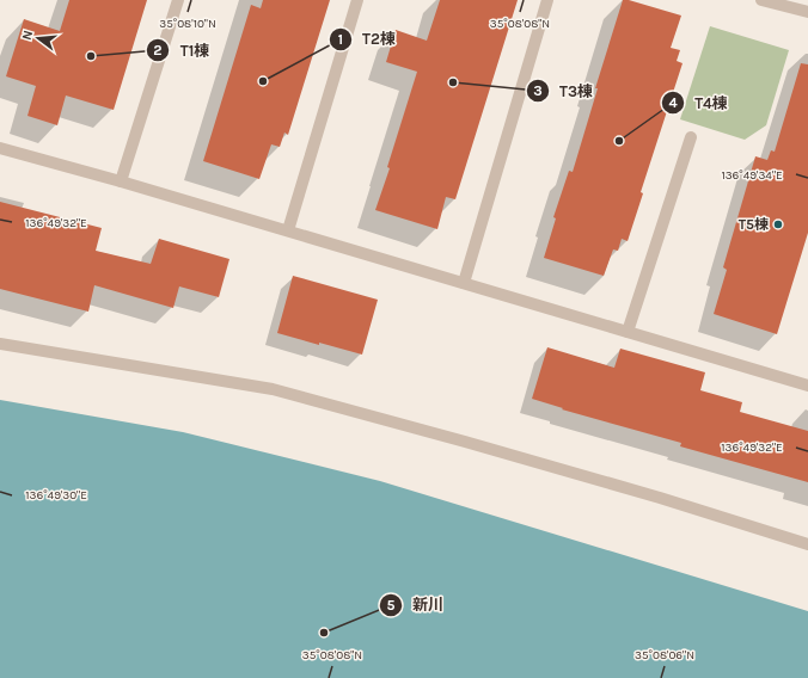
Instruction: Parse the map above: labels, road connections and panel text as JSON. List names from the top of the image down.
{
  "places": [
    "T1棟",
    "T2棟",
    "T3棟",
    "T4棟",
    "T5棟",
    "新川"
  ],
  "north": "left",
  "coordinates": [
    "35°08'10\"N",
    "35°08'08\"N",
    "136°49'34\"E",
    "136°49'32\"E",
    "136°49'30\"E",
    "35°08'06\"N"
  ]
}
